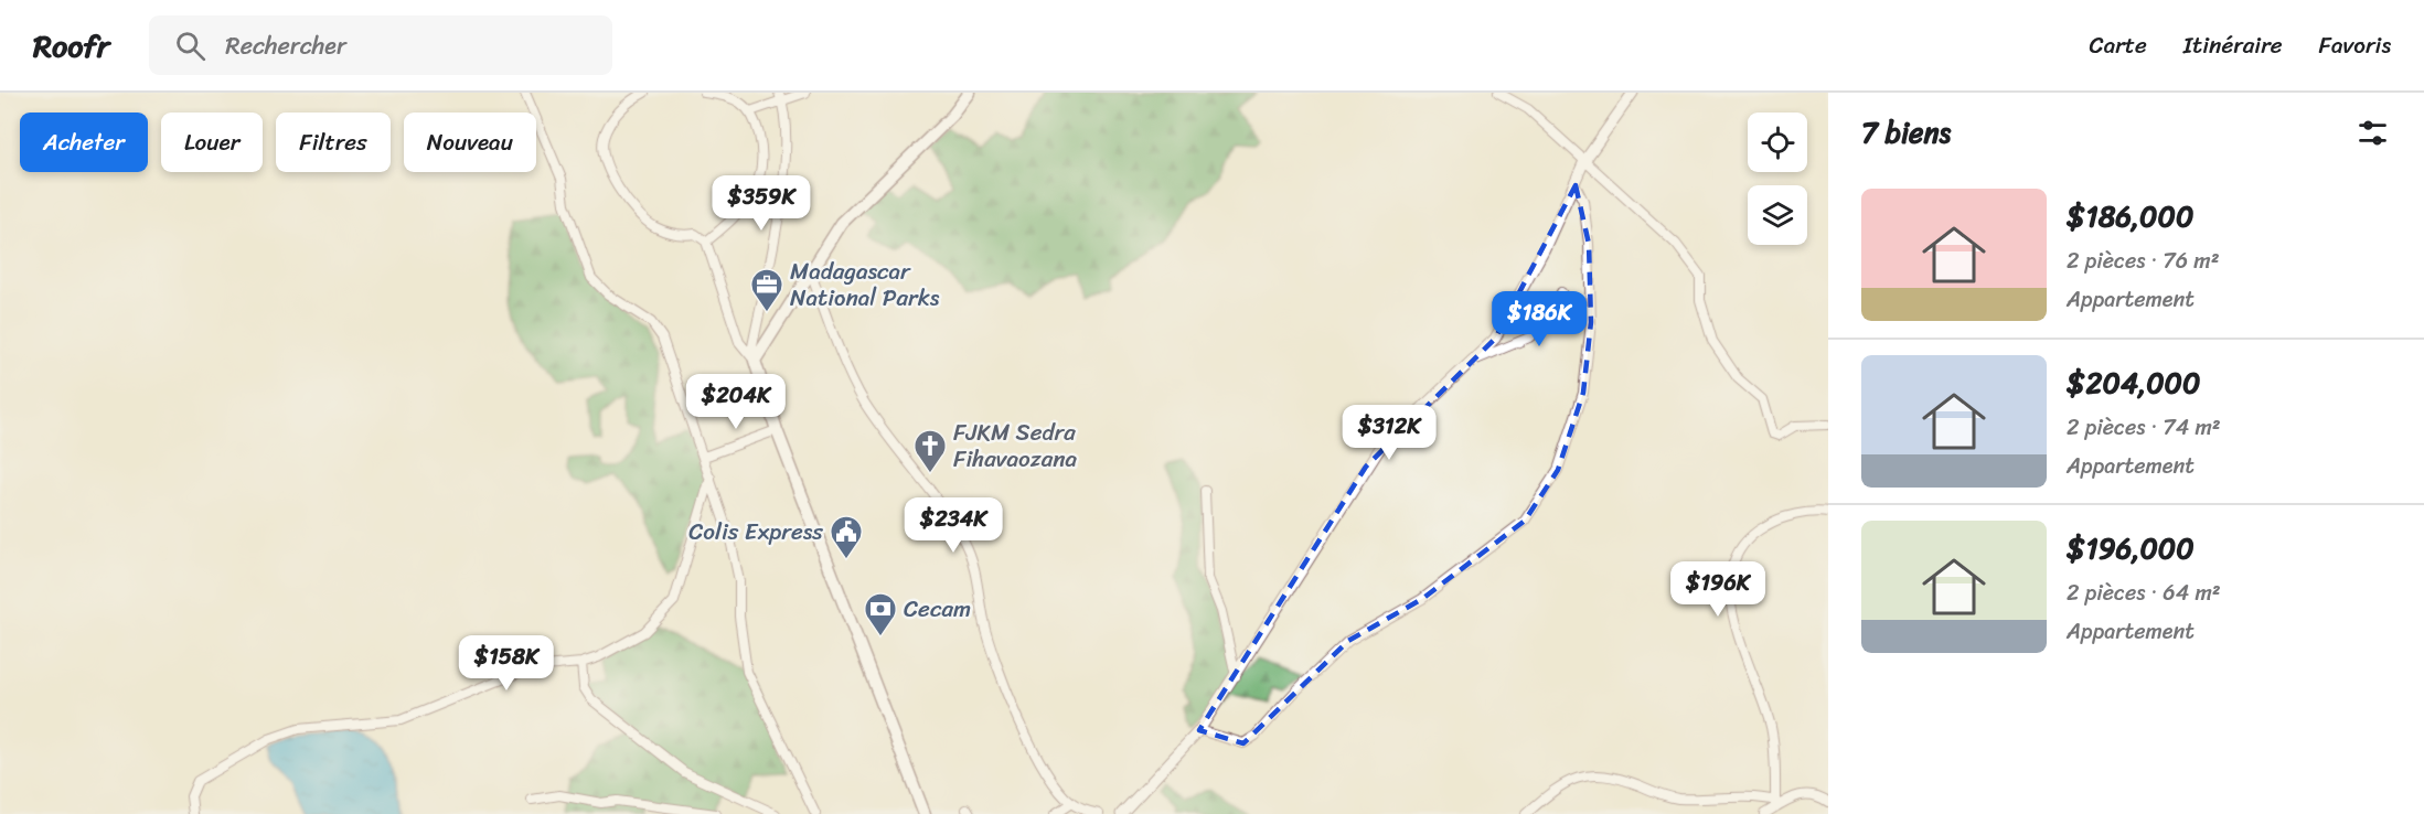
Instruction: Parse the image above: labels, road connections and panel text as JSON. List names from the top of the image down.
{
  "places": {
    "office": ["Madagascar National Parks"],
    "church": ["FJKM Sedra Fihavaozana"],
    "public building": ["Colis Express"],
    "bank": ["Cecam"]
  },
  "page": {
    "header": "Roofr",
    "search": "Rechercher",
    "nav": ["Carte", "Itinéraire", "Favoris"],
    "heading": "7 biens",
    "chip": [
      "Acheter",
      "Louer",
      "Filtres",
      "Nouveau"
    ],
    "list": [
      {
        "name": "$186,000",
        "note": "2 pièces · 76 m² · Appartement"
      },
      {
        "name": "$204,000",
        "note": "2 pièces · 74 m² · Appartement"
      },
      {
        "name": "$196,000",
        "note": "2 pièces · 64 m² · Appartement"
      }
    ],
    "price": [
      "$359K",
      "$186K",
      "$204K",
      "$312K",
      "$234K",
      "$196K",
      "$158K"
    ]
  }
}
